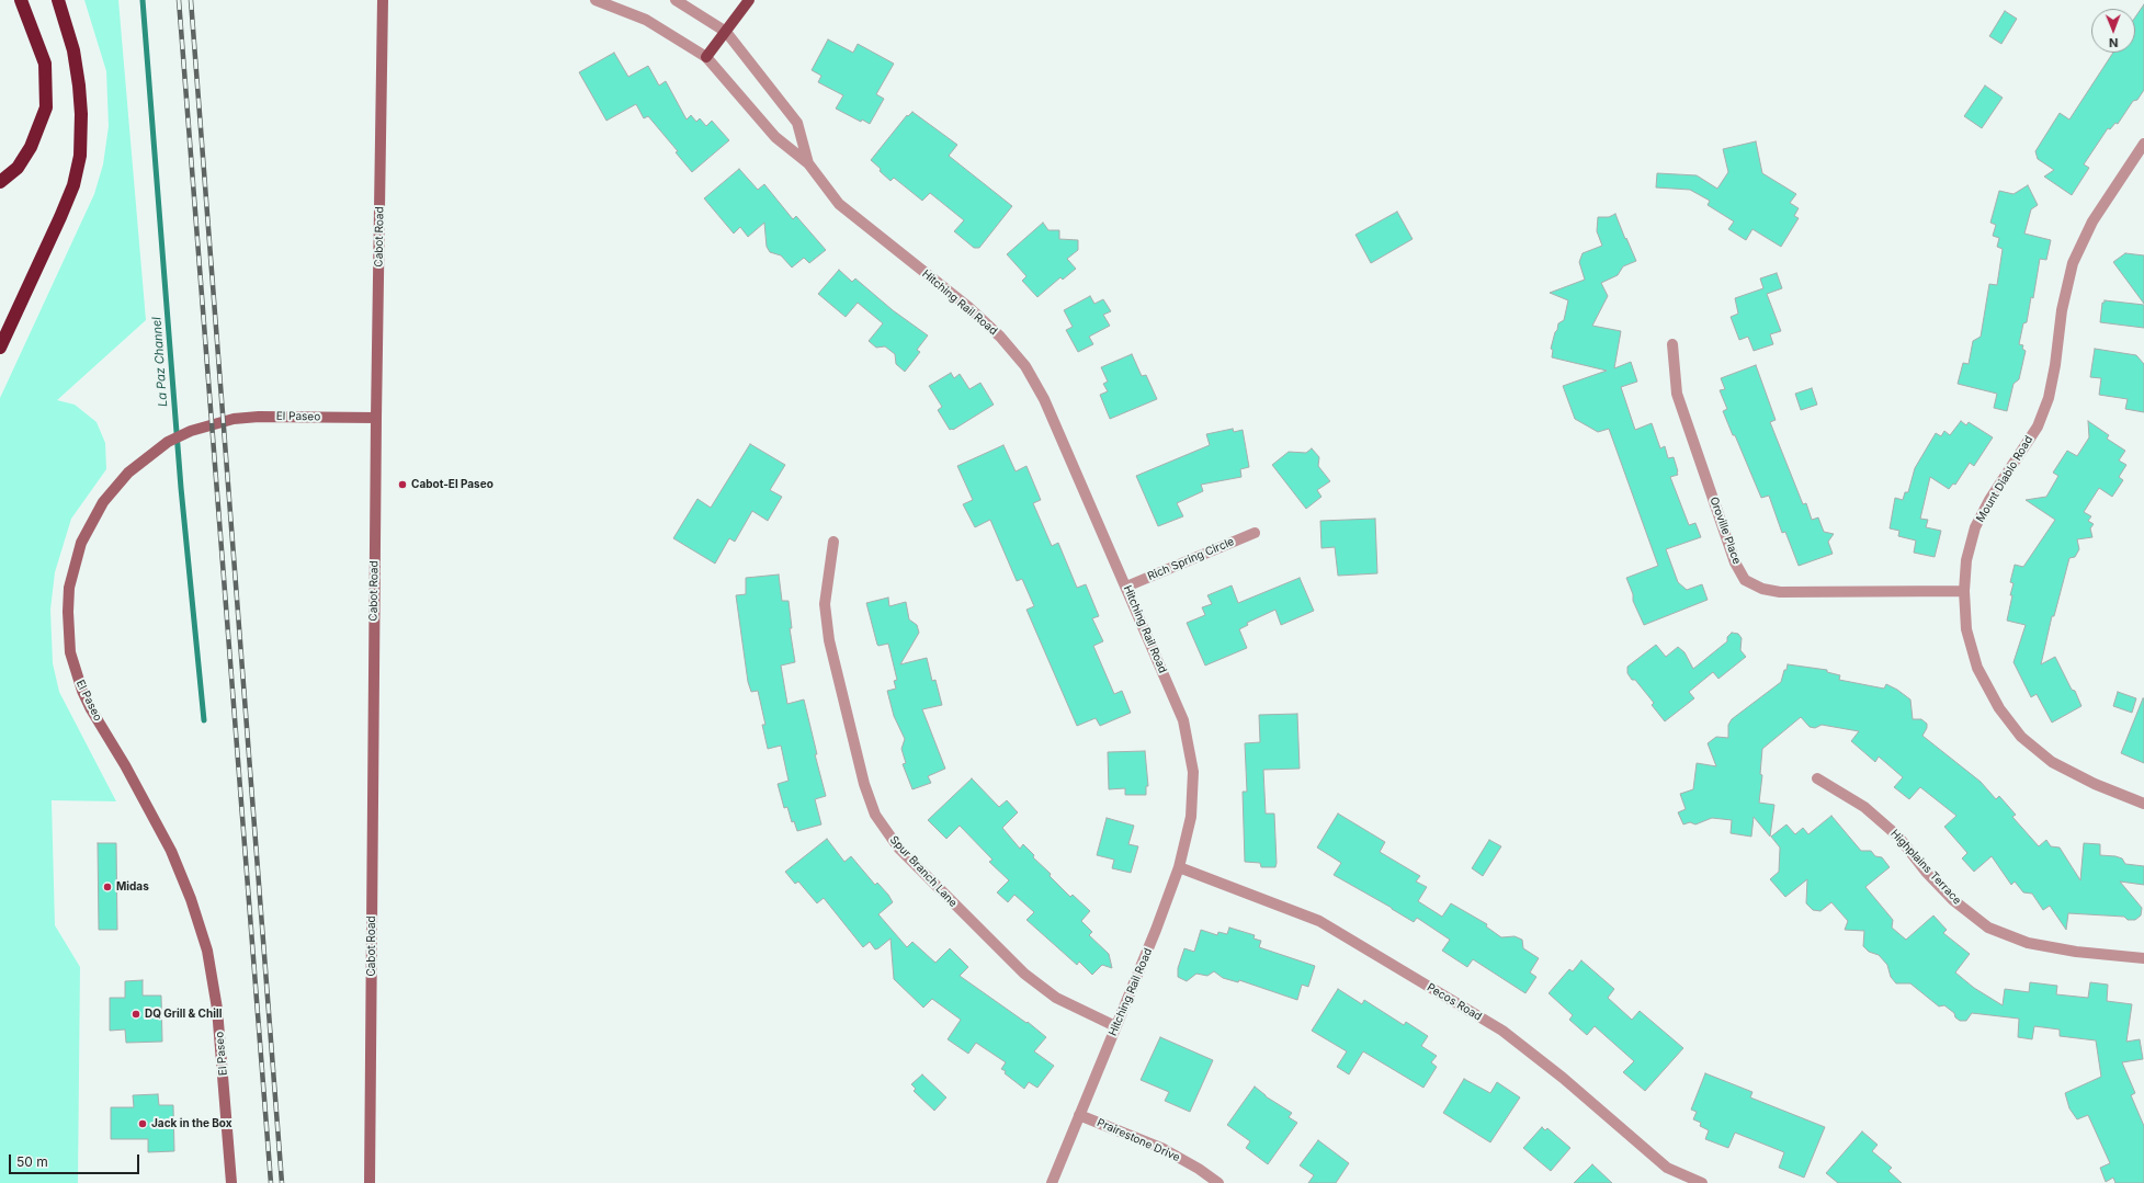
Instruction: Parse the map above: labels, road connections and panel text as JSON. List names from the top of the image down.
{
  "streets": {
    "main road": ["Cabot Road", "El Paseo"],
    "street": [
      "Hitching Rail Road",
      "Mount Diablo Road",
      "Oroville Place",
      "Rich Spring Circle",
      "Highplains Terrace",
      "Spur Branch Lane",
      "Pecos Road",
      "Prairestone Drive"
    ]
  },
  "crossings": [
    ["Cabot Road", "El Paseo"],
    ["Hitching Rail Road", "Rich Spring Circle"],
    ["Hitching Rail Road", "Spur Branch Lane"],
    ["Hitching Rail Road", "Pecos Road"],
    ["Hitching Rail Road", "Prairestone Drive"],
    ["Mount Diablo Road", "Oroville Place"]
  ],
  "water": ["La Paz Channel"],
  "places": [
    "Cabot-El Paseo",
    "Midas",
    "DQ Grill & Chill",
    "Jack in the Box"
  ],
  "scale_bar": "50 m",
  "north": "bottom"
}
